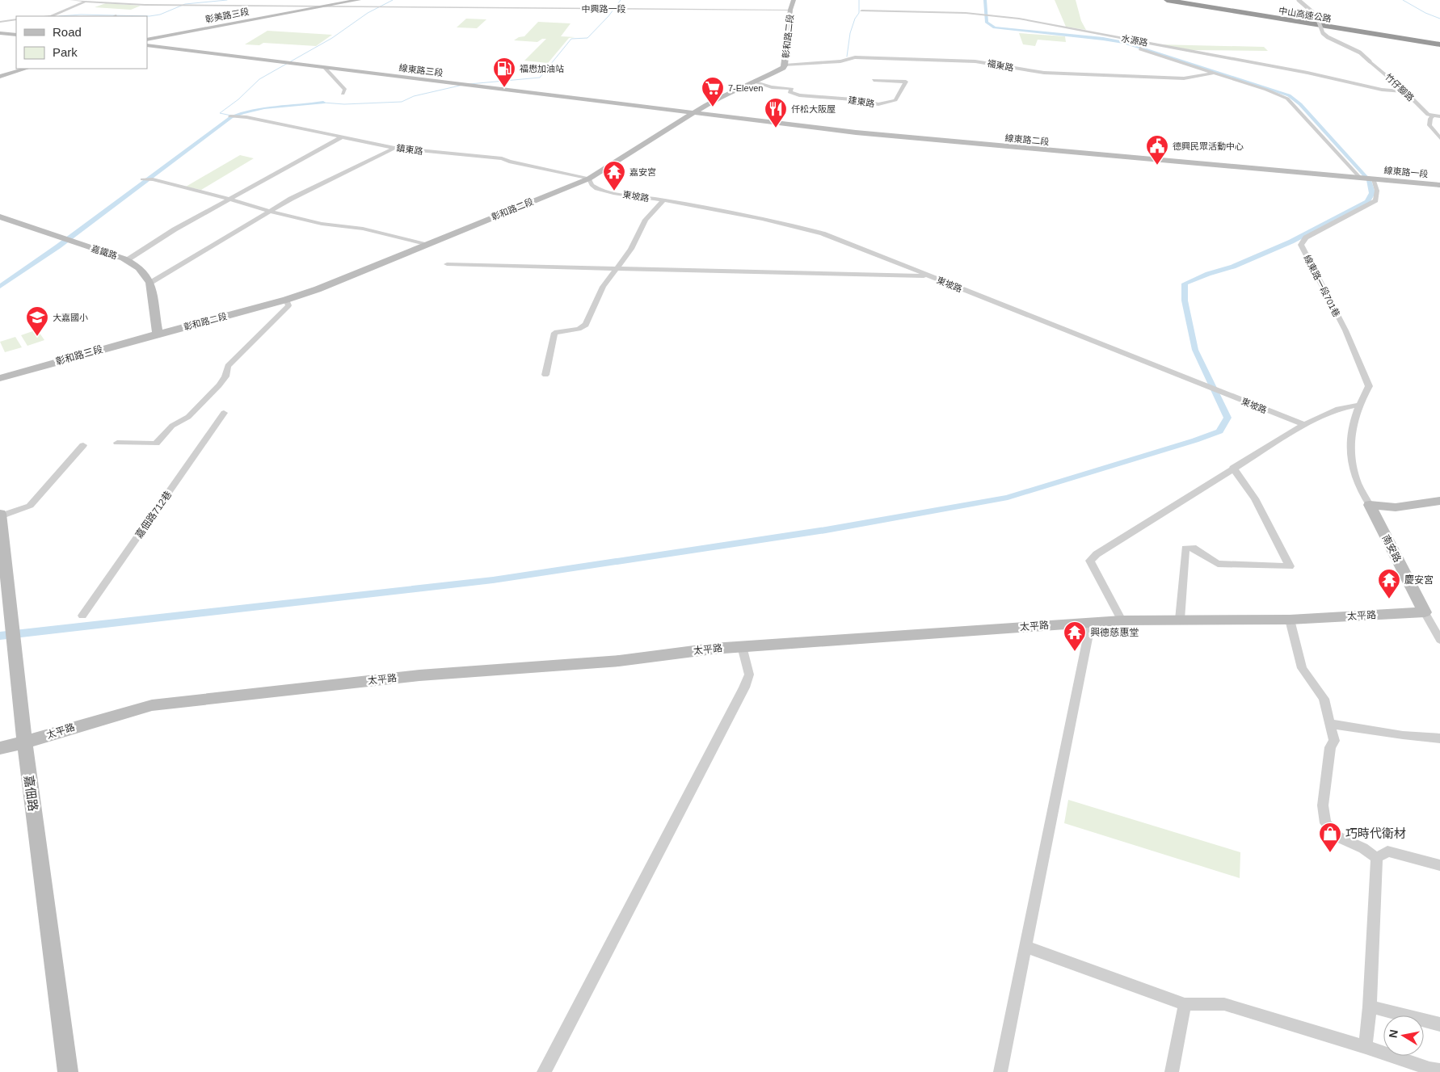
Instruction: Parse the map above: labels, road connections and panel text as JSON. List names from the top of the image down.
{
  "streets": {
    "highway": ["中山高速公路"],
    "main road": [
      "彰美路三段",
      "彰和路二段",
      "線東路三段",
      "線東路二段",
      "線東路一段",
      "嘉鐵路",
      "彰和路三段",
      "南安路",
      "太平路",
      "嘉佃路"
    ],
    "street": [
      "中興路一段",
      "水源路",
      "福東路",
      "竹仔腳路",
      "建東路",
      "鎮東路",
      "東坡路",
      "線東路一段701巷",
      "嘉佃路712巷"
    ]
  },
  "crossings": [
    ["中興路一段", "彰美路三段"],
    ["中興路一段", "彰和路二段"],
    ["彰和路二段", "福東路"],
    ["彰和路二段", "線東路三段"],
    ["彰和路二段", "建東路"],
    ["彰和路二段", "線東路二段"],
    ["彰和路二段", "鎮東路"],
    ["彰和路二段", "東坡路"],
    ["彰和路二段", "嘉鐵路"],
    ["彰和路二段", "彰和路三段"],
    ["水源路", "竹仔腳路"],
    ["線東路三段", "線東路二段"],
    ["線東路二段", "線東路一段"],
    ["線東路二段", "線東路一段701巷"],
    ["鎮東路", "東坡路"],
    ["線東路一段", "線東路一段701巷"],
    ["嘉鐵路", "彰和路三段"],
    ["南安路", "太平路"],
    ["太平路", "嘉佃路"]
  ],
  "places": {
    "fuel station": ["福懋加油站"],
    "supermarket": ["7-Eleven"],
    "restaurant": ["仟松大阪屋"],
    "public building": ["德興民眾活動中心"],
    "temple": ["嘉安宮", "慶安宮", "興德慈惠堂"],
    "school or university": ["大嘉國小"],
    "shop": ["巧時代衛材"]
  },
  "legend": ["Road", "Park"],
  "north": "left"
}
